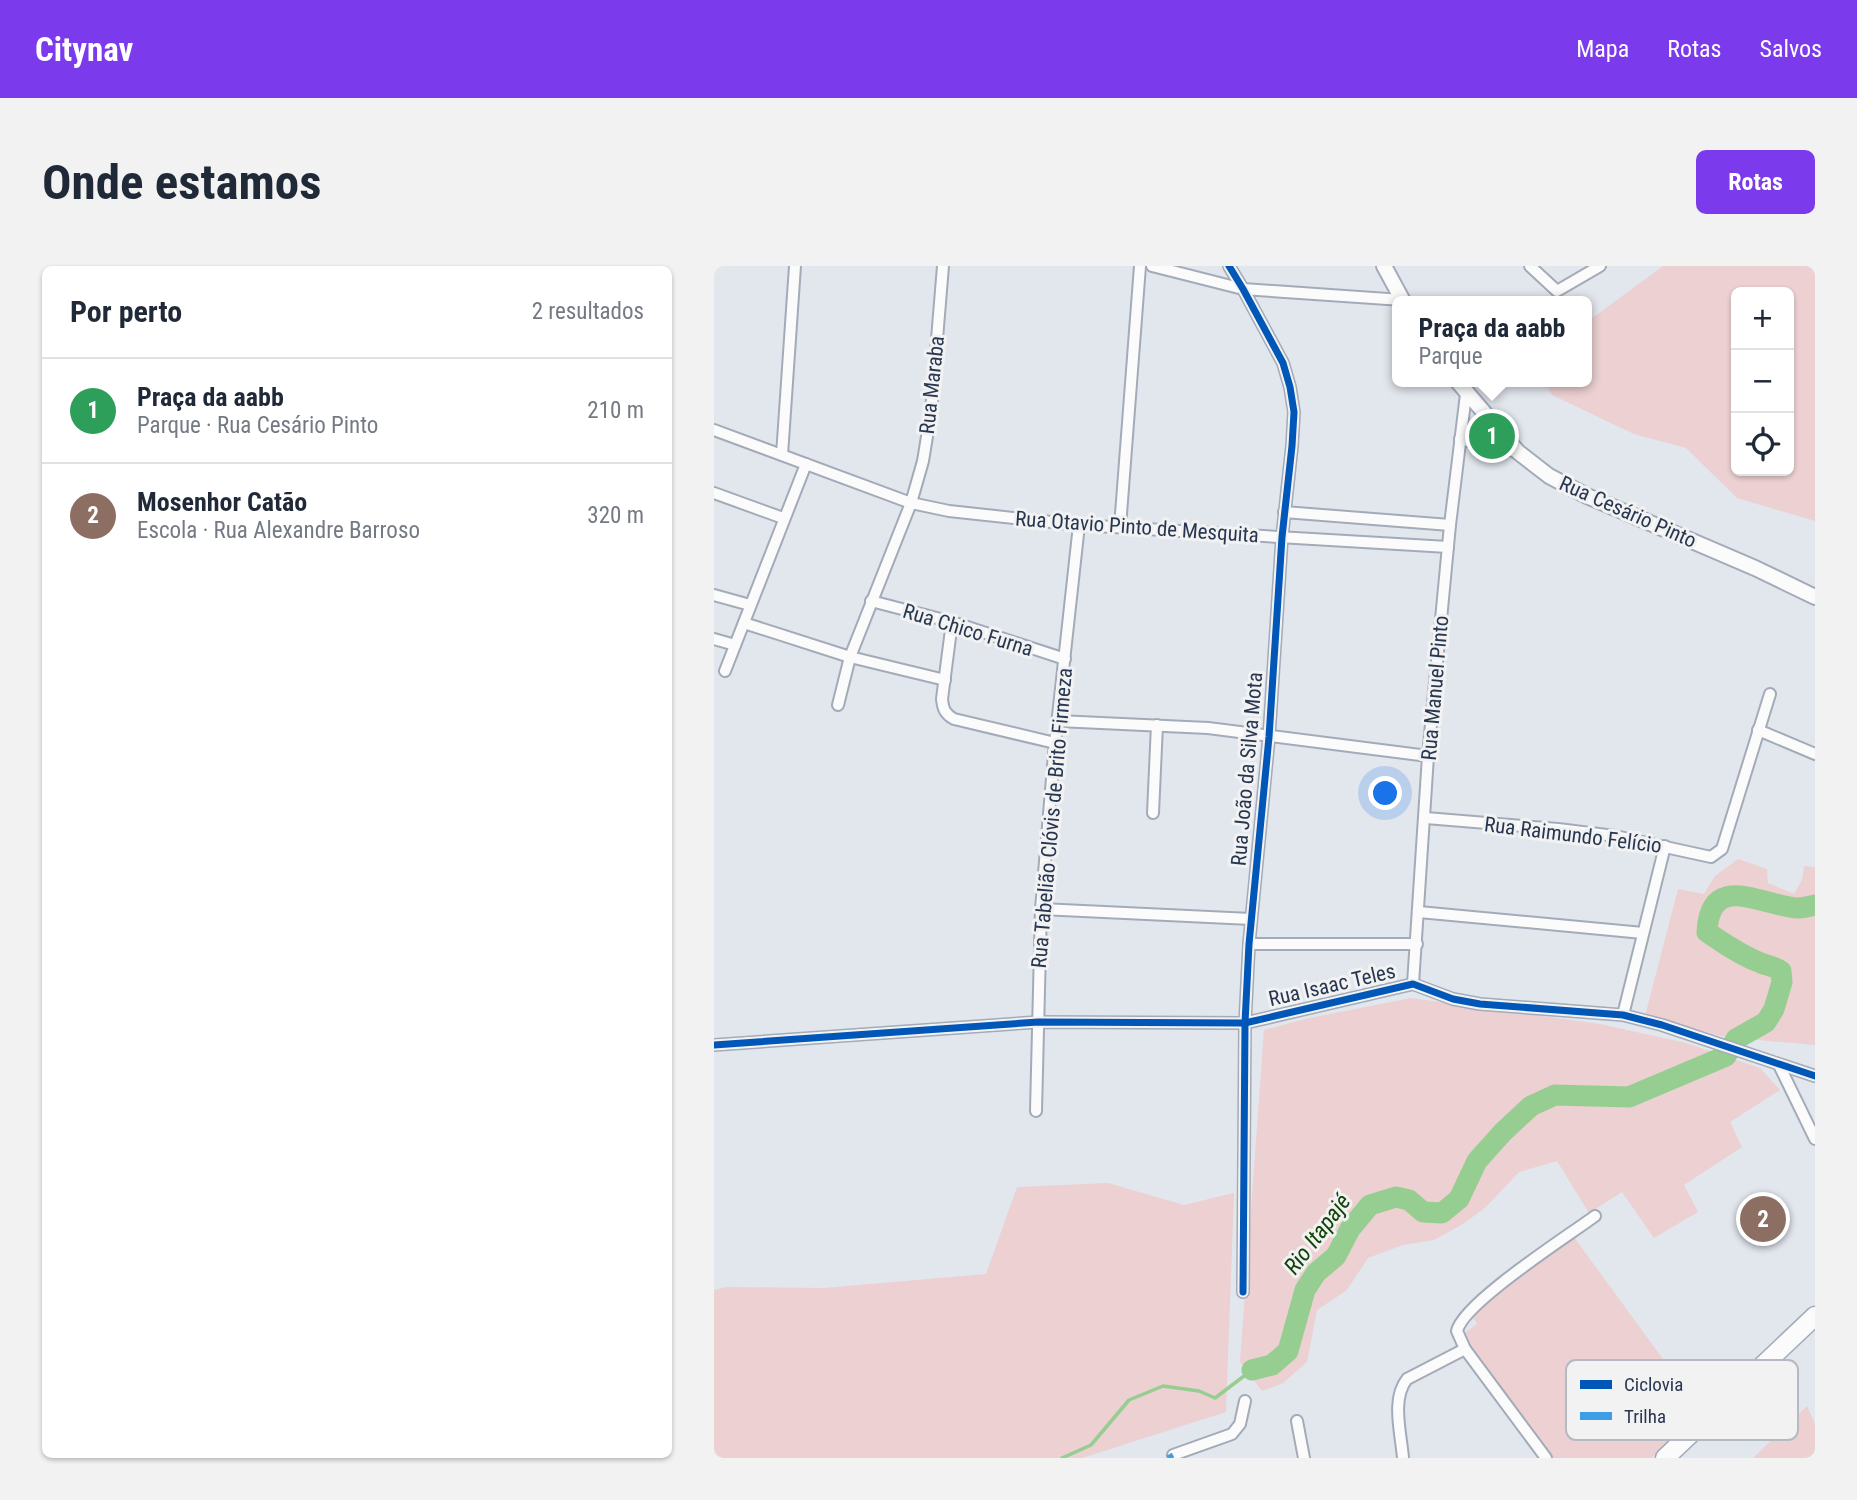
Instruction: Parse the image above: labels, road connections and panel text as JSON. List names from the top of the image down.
{
  "streets": {
    "street": [
      "Rua Maraba",
      "Rua Cesário Pinto",
      "Rua Otavio Pinto de Mesquita",
      "Rua Chico Furna",
      "Rua Manuel Pinto",
      "Rua João da Silva Mota",
      "Rua Tabelião Clóvis de Brito Firmeza",
      "Rua Raimundo Felício",
      "Rua Isaac Teles"
    ]
  },
  "crossings": [
    ["Rua Maraba", "Rua Otavio Pinto de Mesquita"],
    ["Rua Maraba", "Rua Chico Furna"],
    ["Rua Cesário Pinto", "Rua Manuel Pinto"],
    ["Rua Otavio Pinto de Mesquita", "Rua Manuel Pinto"],
    ["Rua Otavio Pinto de Mesquita", "Rua João da Silva Mota"],
    ["Rua Otavio Pinto de Mesquita", "Rua Tabelião Clóvis de Brito Firmeza"],
    ["Rua Chico Furna", "Rua Tabelião Clóvis de Brito Firmeza"],
    ["Rua Manuel Pinto", "Rua Raimundo Felício"],
    ["Rua Manuel Pinto", "Rua Isaac Teles"],
    ["Rua João da Silva Mota", "Rua Isaac Teles"],
    ["Rua Tabelião Clóvis de Brito Firmeza", "Rua Isaac Teles"]
  ],
  "water": ["Rio Itapajé"],
  "legend": ["Ciclovia", "Trilha"],
  "page": {
    "header": "Citynav",
    "nav": ["Mapa", "Rotas", "Salvos"],
    "buttons": "Rotas",
    "title": "Onde estamos",
    "heading": ["Por perto", "2 resultados"],
    "map_buttons": ["+", "−"],
    "popup": ["Praça da aabb", "Parque"],
    "list": [
      {
        "mark": "1",
        "name": "Praça da aabb",
        "note": "Parque · Rua Cesário Pinto",
        "value": "210 m"
      },
      {
        "mark": "2",
        "name": "Mosenhor Catão",
        "note": "Escola · Rua Alexandre Barroso",
        "value": "320 m"
      }
    ],
    "pins": ["1", "2"]
  }
}
